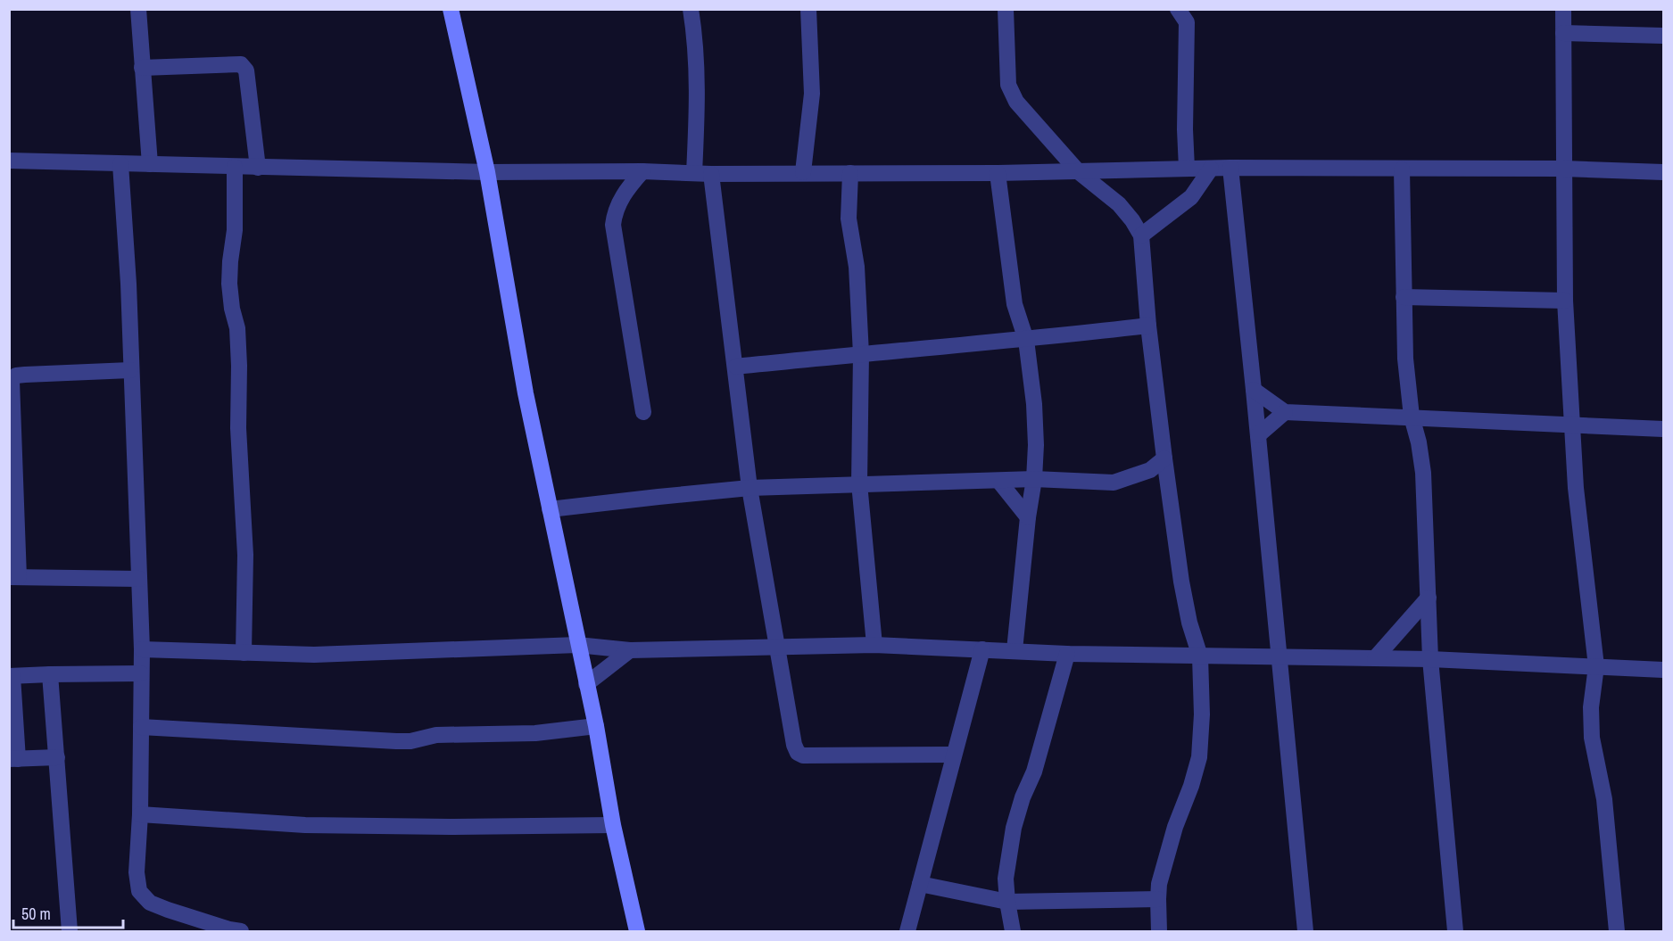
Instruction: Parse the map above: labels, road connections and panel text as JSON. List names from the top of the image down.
{
  "scale_bar": "50 m"
}
